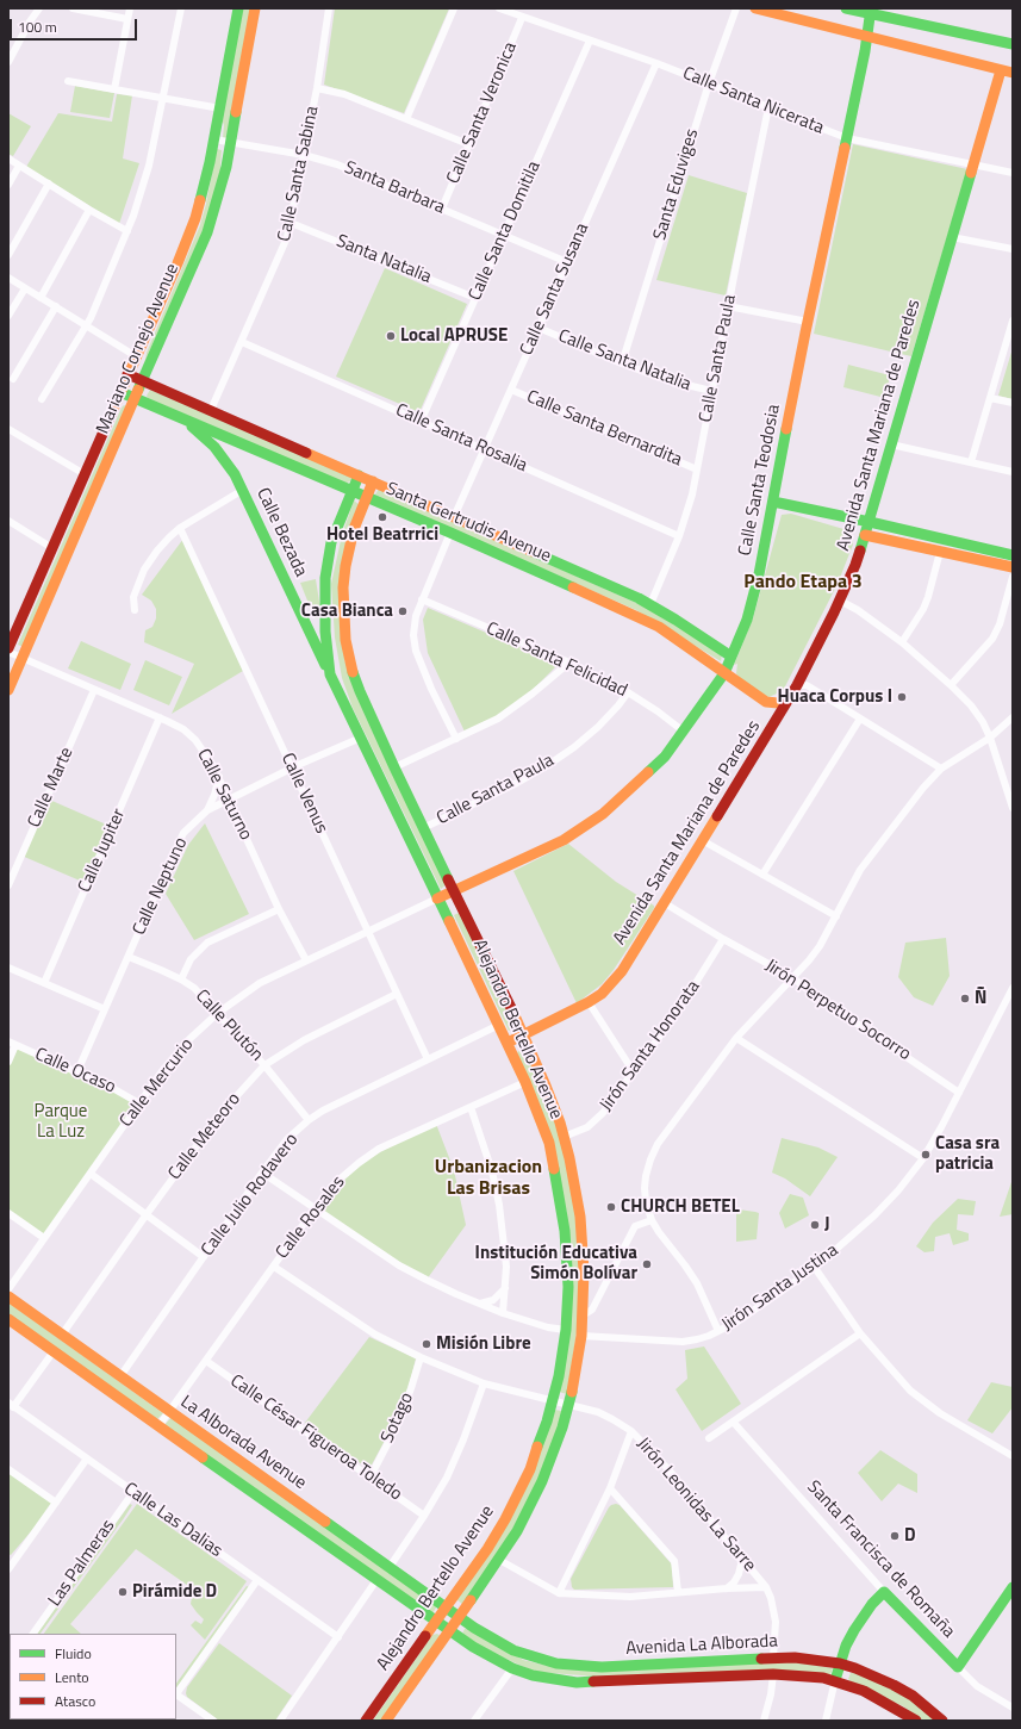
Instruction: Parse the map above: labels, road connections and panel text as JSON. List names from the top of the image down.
{
  "streets": {
    "main road": [
      "Mariano Cornejo Avenue",
      "Avenida Santa Mariana de Paredes",
      "Calle Santa Teodosia",
      "Santa Gertrudis Avenue",
      "Calle Bezada",
      "Alejandro Bertello Avenue",
      "La Alborada Avenue",
      "Santa Francisca de Romaña",
      "Avenida La Alborada"
    ],
    "street": [
      "Calle Santa Nicerata",
      "Calle Santa Veronica",
      "Calle Santa Sabina",
      "Santa Eduviges",
      "Santa Barbara",
      "Calle Santa Domitila",
      "Santa Natalia",
      "Calle Santa Susana",
      "Calle Santa Paula",
      "Calle Santa Natalia",
      "Calle Santa Bernardita",
      "Calle Santa Rosalia",
      "Calle Santa Felicidad",
      "Calle Marte",
      "Calle Venus",
      "Calle Saturno",
      "Calle Jupiter",
      "Calle Neptuno",
      "Jirón Perpetuo Socorro",
      "Calle Plutón",
      "Jirón Santa Honorata",
      "Calle Ocaso",
      "Calle Mercurio",
      "Calle Meteoro",
      "Calle Julio Rodavero",
      "Calle Rosales",
      "Jirón Santa Justina",
      "Sotago",
      "Calle César Figueroa Toledo",
      "Jirón Leonidas La Sarre",
      "Calle Las Dalias",
      "Las Palmeras"
    ]
  },
  "crossings": [
    ["Calle Santa Nicerata", "Calle Santa Veronica"],
    ["Calle Santa Nicerata", "Santa Eduviges"],
    ["Calle Santa Nicerata", "Calle Santa Domitila"],
    ["Calle Santa Nicerata", "Calle Santa Susana"],
    ["Calle Santa Nicerata", "Calle Santa Paula"],
    ["Calle Santa Nicerata", "Avenida Santa Mariana de Paredes"],
    ["Calle Santa Nicerata", "Calle Santa Teodosia"],
    ["Calle Santa Veronica", "Santa Barbara"],
    ["Calle Santa Sabina", "Santa Barbara"],
    ["Calle Santa Sabina", "Santa Natalia"],
    ["Calle Santa Sabina", "Calle Santa Rosalia"],
    ["Calle Santa Sabina", "Santa Gertrudis Avenue"],
    ["Santa Eduviges", "Calle Santa Natalia"],
    ["Santa Barbara", "Calle Santa Domitila"],
    ["Santa Barbara", "Calle Santa Susana"],
    ["Santa Barbara", "Mariano Cornejo Avenue"],
    ["Calle Santa Domitila", "Santa Natalia"],
    ["Calle Santa Domitila", "Calle Santa Rosalia"],
    ["Calle Santa Susana", "Calle Santa Natalia"],
    ["Calle Santa Susana", "Calle Santa Bernardita"],
    ["Calle Santa Susana", "Calle Santa Rosalia"],
    ["Calle Santa Susana", "Santa Gertrudis Avenue"],
    ["Mariano Cornejo Avenue", "Santa Gertrudis Avenue"],
    ["Mariano Cornejo Avenue", "Calle Saturno"],
    ["Calle Santa Paula", "Calle Santa Natalia"],
    ["Calle Santa Paula", "Calle Santa Bernardita"],
    ["Calle Santa Paula", "Calle Santa Rosalia"],
    ["Calle Santa Paula", "Santa Gertrudis Avenue"],
    ["Calle Santa Paula", "Calle Santa Felicidad"],
    ["Calle Santa Paula", "Alejandro Bertello Avenue"],
    ["Avenida Santa Mariana de Paredes", "Santa Gertrudis Avenue"],
    ["Avenida Santa Mariana de Paredes", "Jirón Perpetuo Socorro"],
    ["Avenida Santa Mariana de Paredes", "Alejandro Bertello Avenue"],
    ["Calle Santa Teodosia", "Santa Gertrudis Avenue"],
    ["Calle Santa Teodosia", "Calle Santa Felicidad"],
    ["Calle Santa Teodosia", "Alejandro Bertello Avenue"],
    ["Calle Santa Teodosia", "Calle Mercurio"],
    ["Santa Gertrudis Avenue", "Calle Bezada"],
    ["Santa Gertrudis Avenue", "Alejandro Bertello Avenue"],
    ["Calle Bezada", "Alejandro Bertello Avenue"],
    ["Calle Marte", "Calle Saturno"],
    ["Calle Venus", "Calle Neptuno"],
    ["Calle Venus", "Calle Mercurio"],
    ["Calle Venus", "Calle Meteoro"],
    ["Calle Venus", "Calle Julio Rodavero"],
    ["Calle Saturno", "Calle Jupiter"],
    ["Calle Saturno", "Calle Neptuno"],
    ["Calle Saturno", "Calle Mercurio"],
    ["Calle Neptuno", "Calle Plutón"],
    ["Calle Neptuno", "Alejandro Bertello Avenue"],
    ["Calle Neptuno", "Calle Ocaso"],
    ["Jirón Perpetuo Socorro", "Jirón Santa Honorata"],
    ["Jirón Perpetuo Socorro", "Jirón Santa Justina"],
    ["Calle Plutón", "Calle Mercurio"],
    ["Calle Plutón", "Calle Meteoro"],
    ["Calle Plutón", "Calle Julio Rodavero"],
    ["Alejandro Bertello Avenue", "Jirón Santa Honorata"],
    ["Alejandro Bertello Avenue", "Calle Mercurio"],
    ["Alejandro Bertello Avenue", "Calle Julio Rodavero"],
    ["Alejandro Bertello Avenue", "Calle Rosales"],
    ["Alejandro Bertello Avenue", "Jirón Santa Justina"],
    ["Alejandro Bertello Avenue", "La Alborada Avenue"],
    ["Alejandro Bertello Avenue", "Jirón Leonidas La Sarre"],
    ["Alejandro Bertello Avenue", "Avenida La Alborada"],
    ["Calle Ocaso", "Calle Mercurio"],
    ["Calle Meteoro", "La Alborada Avenue"],
    ["Calle Julio Rodavero", "La Alborada Avenue"],
    ["Calle Rosales", "Calle César Figueroa Toledo"],
    ["Calle Rosales", "La Alborada Avenue"],
    ["Calle Rosales", "Jirón Leonidas La Sarre"],
    ["Sotago", "Calle César Figueroa Toledo"],
    ["Sotago", "Jirón Leonidas La Sarre"],
    ["La Alborada Avenue", "Avenida La Alborada"],
    ["Jirón Leonidas La Sarre", "Avenida La Alborada"],
    ["Calle Las Dalias", "Las Palmeras"]
  ],
  "districts": ["Pando Etapa 3", "Urbanizacion Las Brisas"],
  "parks": ["Parque La Luz"],
  "places": [
    "Local APRUSE",
    "Hotel Beatrrici",
    "Casa Bianca",
    "Huaca Corpus I",
    "Ñ",
    "Casa sra patricia",
    "CHURCH BETEL",
    "J",
    "Institución Educativa Simón Bolívar",
    "Misión Libre",
    "D",
    "Pirámide D"
  ],
  "legend": ["Fluido", "Lento", "Atasco"],
  "scale_bar": "100 m"
}
